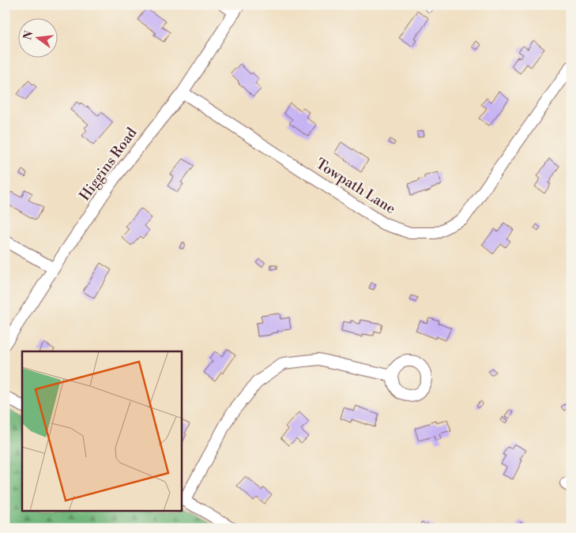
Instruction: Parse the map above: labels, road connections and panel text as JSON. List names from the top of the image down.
{
  "streets": {
    "street": ["Higgins Road", "Towpath Lane"]
  },
  "crossings": [
    ["Higgins Road", "Towpath Lane"]
  ],
  "north": "left"
}
